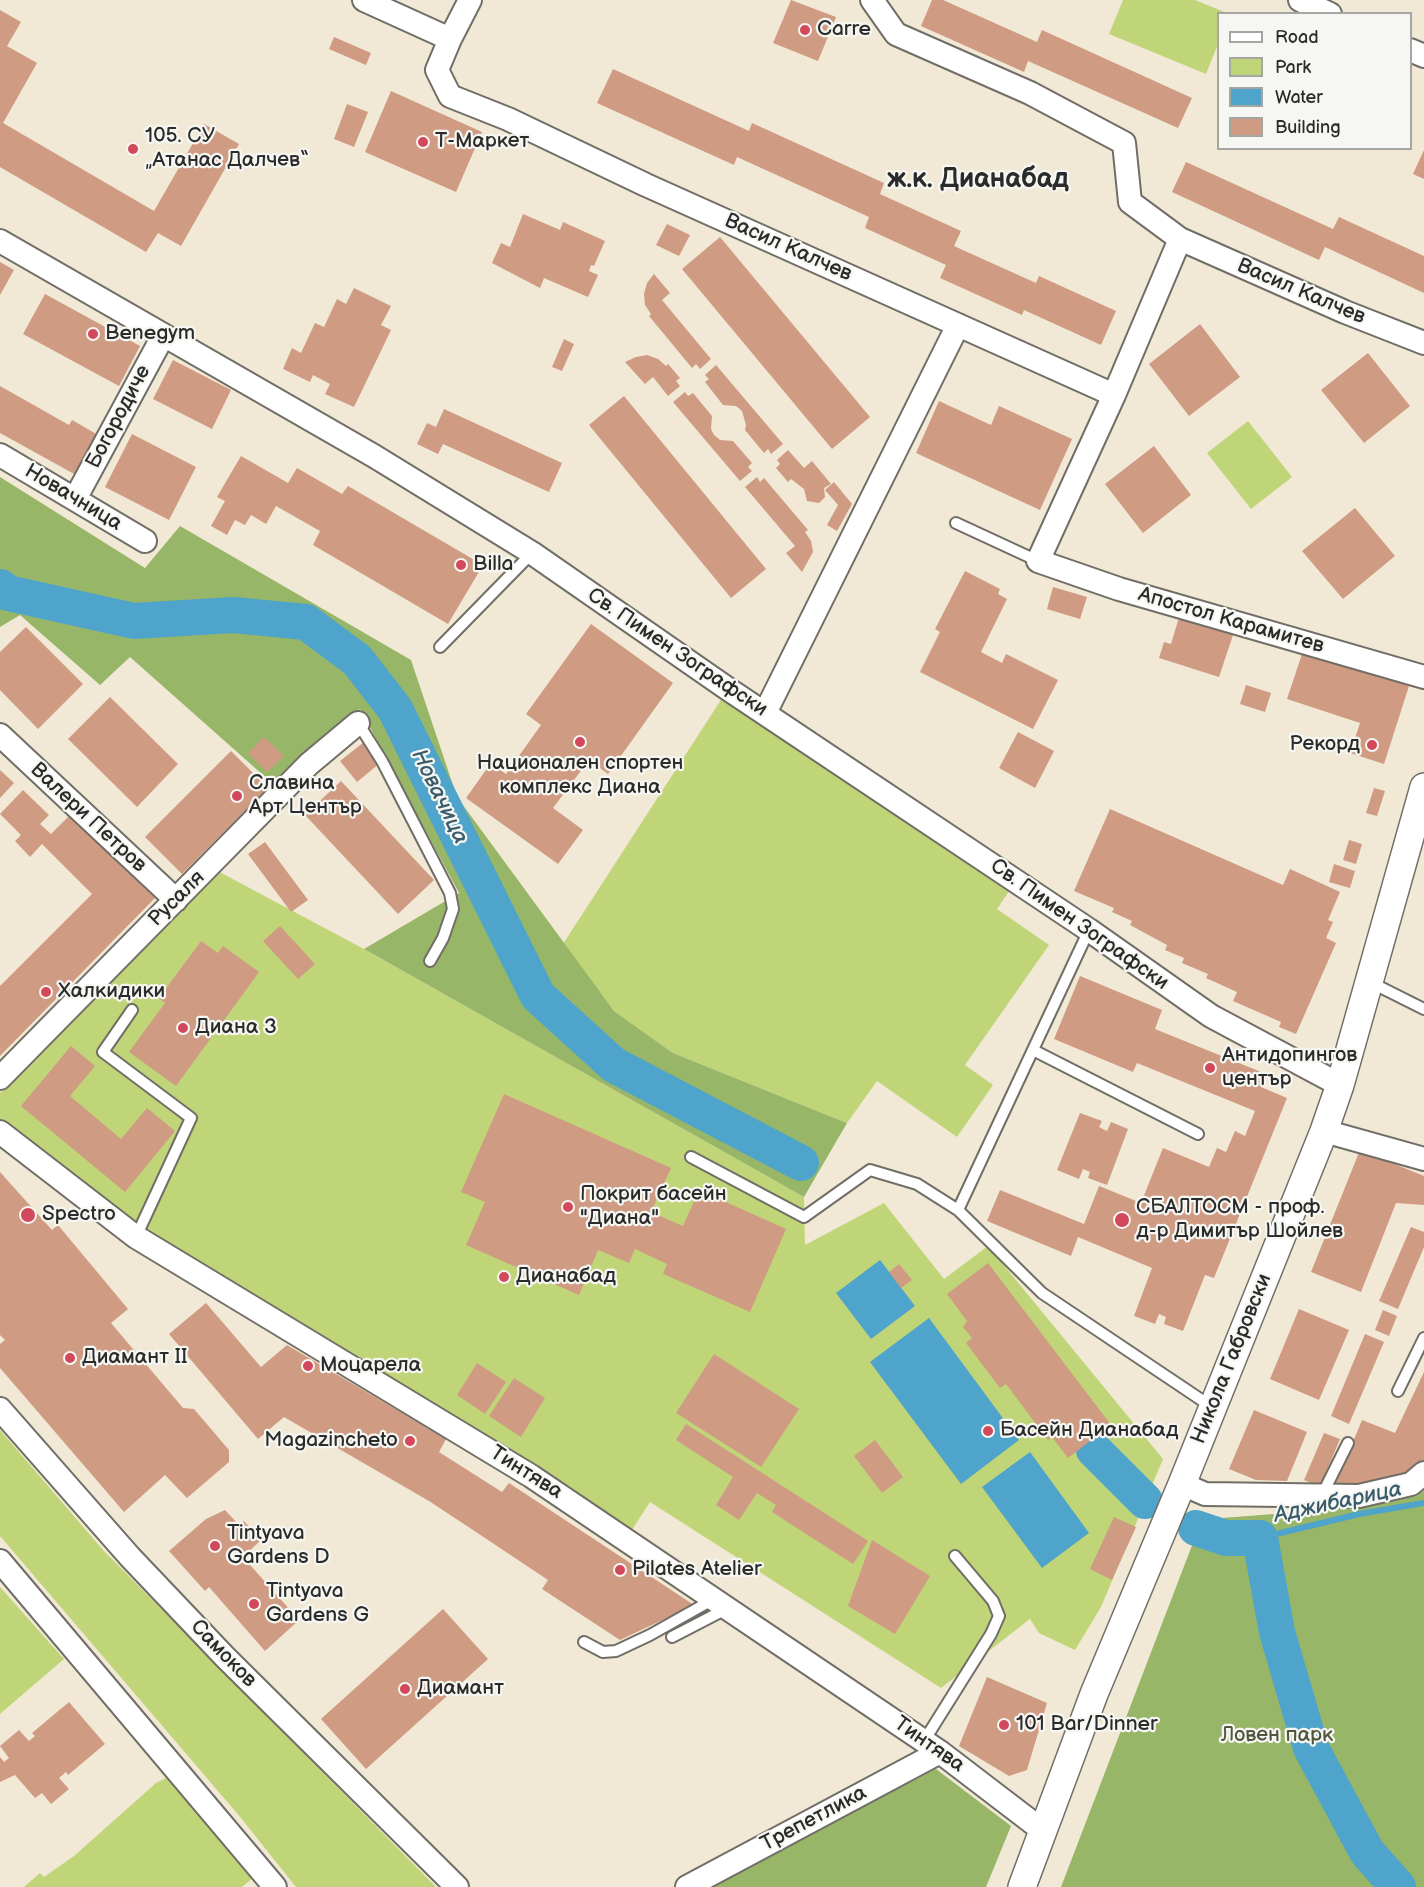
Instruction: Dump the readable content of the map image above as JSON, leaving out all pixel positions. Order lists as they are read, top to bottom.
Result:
{
  "streets": {
    "street": [
      "Васил Калчев",
      "Богородиче",
      "Новачница",
      "Апостол Карамитев",
      "Св. Пимен Зографски",
      "Валери Петров",
      "Русаля",
      "Никола Габровски",
      "Тинтява",
      "Самоков",
      "Трепетлика"
    ]
  },
  "crossings": [
    ["Богородиче", "Новачница"],
    ["Богородиче", "Св. Пимен Зографски"],
    ["Св. Пимен Зографски", "Никола Габровски"],
    ["Валери Петров", "Русаля"],
    ["Никола Габровски", "Тинтява"],
    ["Тинтява", "Трепетлика"]
  ],
  "districts": ["ж.к. Дианабад"],
  "water": ["Новачица", "Аджибарица"],
  "parks": ["Ловен парк"],
  "places": [
    "Carre",
    "Т-Маркет",
    "105. СУ „Атанас Далчев“",
    "Benegym",
    "Billa",
    "Национален спортен комплекс Диана",
    "Рекорд",
    "Славина Арт Център",
    "Халкидики",
    "Диана 3",
    "Антидопингов център",
    "Покрит басейн \"Диана\"",
    "Spectro",
    "СБАЛТОСМ - проф. д-р Димитър Шойлев",
    "Дианабад",
    "Диамант II",
    "Моцарела",
    "Басейн Дианабад",
    "Magazincheto",
    "Tintyava Gardens D",
    "Pilates Atelier",
    "Tintyava Gardens G",
    "Диамант",
    "101 Bar/Dinner"
  ],
  "legend": [
    "Road",
    "Park",
    "Water",
    "Building"
  ]
}
